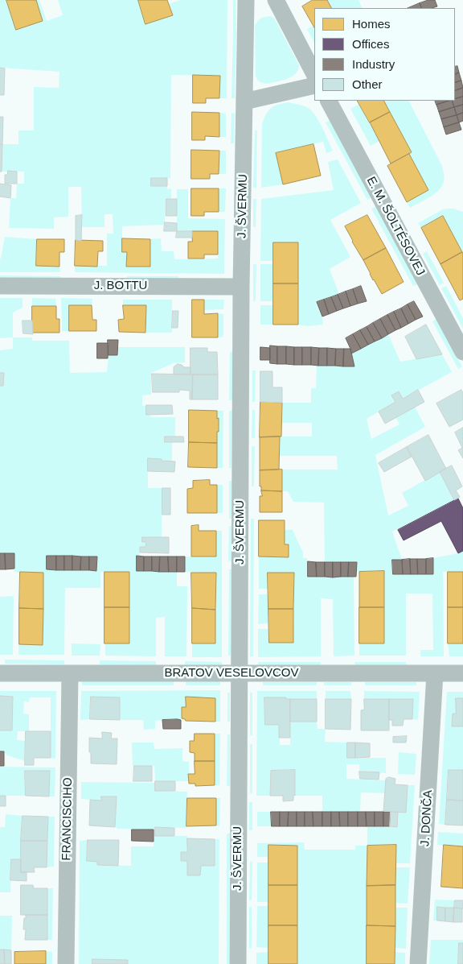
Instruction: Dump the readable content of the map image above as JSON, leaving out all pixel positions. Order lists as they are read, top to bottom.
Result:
{
  "streets": {
    "street": [
      "J. ŠVERMU",
      "E. M. ŠOLTÉSOVEJ",
      "J. BOTTU",
      "BRATOV VESELOVCOV",
      "J. DONČA",
      "FRANCISCIHO"
    ]
  },
  "crossings": [
    ["J. ŠVERMU", "J. BOTTU"],
    ["J. ŠVERMU", "BRATOV VESELOVCOV"],
    ["BRATOV VESELOVCOV", "J. DONČA"],
    ["BRATOV VESELOVCOV", "FRANCISCIHO"]
  ],
  "legend": [
    "Homes",
    "Offices",
    "Industry",
    "Other"
  ]
}
